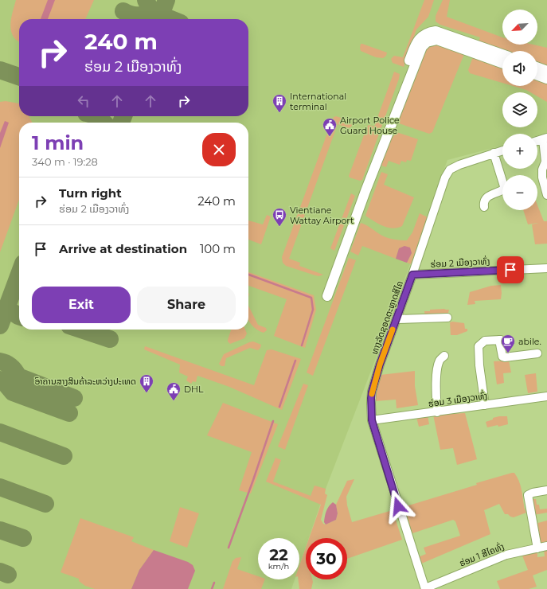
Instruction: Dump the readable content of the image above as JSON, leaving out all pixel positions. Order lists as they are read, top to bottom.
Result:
{
  "streets": {
    "street": [
      "ຮ່ອມ 2 ເມືອງວາທົ່ງ",
      "ທາງລັດຊອດຕະຫຼາດສີໄຄ",
      "ຮ່ອມ 3 ເມືອງວາທົ່ງ",
      "ຮ່ອມ 1 ສີໄຄທົ່ງ"
    ]
  },
  "crossings": [
    ["ຮ່ອມ 2 ເມືອງວາທົ່ງ", "ທາງລັດຊອດຕະຫຼາດສີໄຄ"],
    ["ທາງລັດຊອດຕະຫຼາດສີໄຄ", "ຮ່ອມ 3 ເມືອງວາທົ່ງ"],
    ["ທາງລັດຊອດຕະຫຼາດສີໄຄ", "ຮ່ອມ 1 ສີໄຄທົ່ງ"]
  ],
  "places": {
    "building": ["International terminal", "ົອາຄານສາງສິນຄ້າລະຫວ່າງປະເທດ"],
    "public building": ["Airport Police Guard House", "DHL"],
    "bus stop": ["Vientiane Wattay Airport"],
    "cafe": ["abile."]
  },
  "north": "bottom left",
  "page": {
    "map_buttons": ["+", "−"],
    "turn": ["240 m", "ຮ່ອມ 2 ເມືອງວາທົ່ງ"],
    "heading": ["1 min", "340 m · 19:28"],
    "list": [
      {
        "name": "Turn right",
        "note": "ຮ່ອມ 2 ເມືອງວາທົ່ງ",
        "value": "240 m"
      },
      {
        "name": "Arrive at destination",
        "value": "100 m"
      }
    ],
    "buttons": ["Exit", "Share"],
    "speed": "22 km/h",
    "limit": "30"
  }
}
